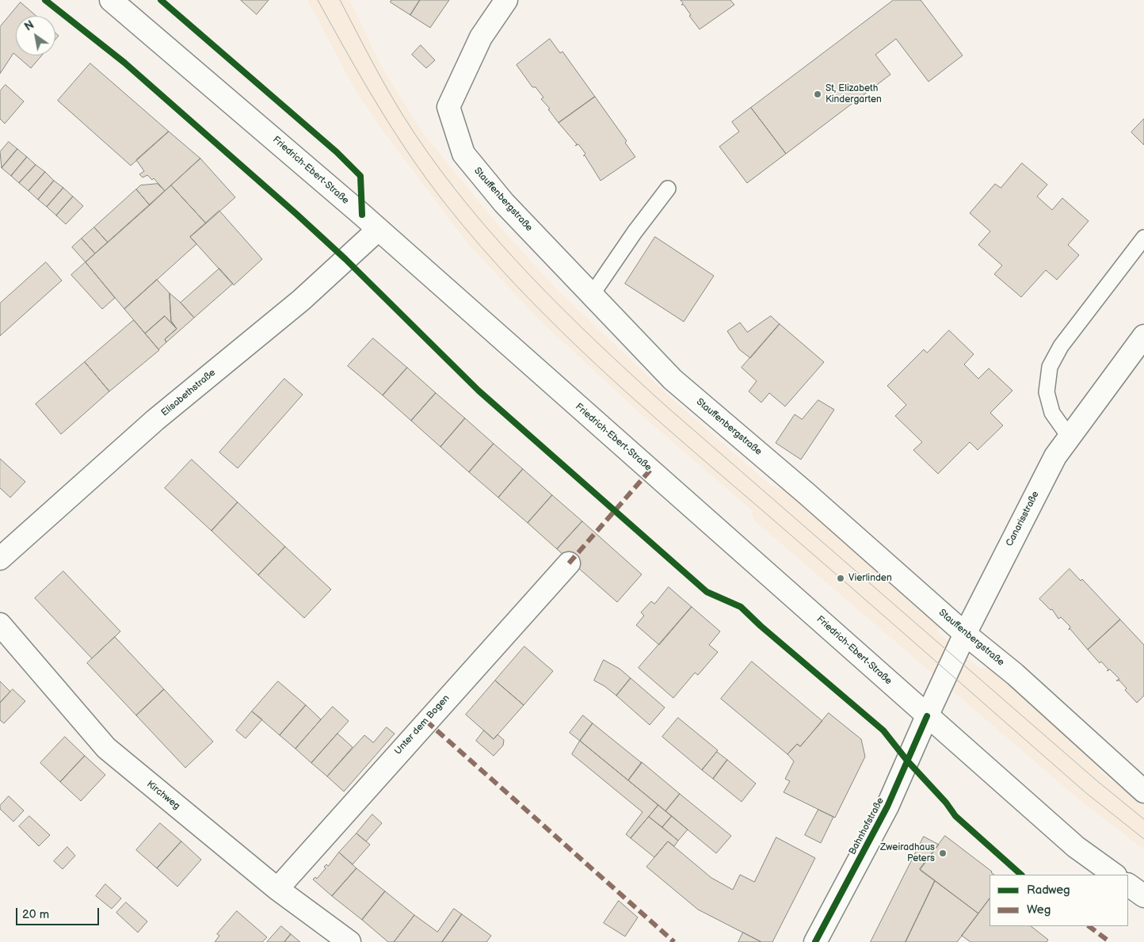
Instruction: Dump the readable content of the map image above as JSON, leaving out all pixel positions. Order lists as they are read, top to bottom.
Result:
{
  "streets": {
    "street": [
      "Friedrich-Ebert-Straße",
      "Stauffenbergstraße",
      "Elisabethstraße",
      "Canarisstraße",
      "Unter dem Bogen",
      "Kirchweg",
      "Bahnhofstraße"
    ]
  },
  "crossings": [
    ["Friedrich-Ebert-Straße", "Elisabethstraße"],
    ["Friedrich-Ebert-Straße", "Canarisstraße"],
    ["Friedrich-Ebert-Straße", "Bahnhofstraße"],
    ["Stauffenbergstraße", "Canarisstraße"],
    ["Canarisstraße", "Bahnhofstraße"],
    ["Unter dem Bogen", "Kirchweg"]
  ],
  "places": ["St, Elizabeth Kindergarten", "Vierlinden", "Zweiradhaus Peters"],
  "legend": ["Radweg", "Weg"],
  "scale_bar": "20 m",
  "north": "top left"
}
